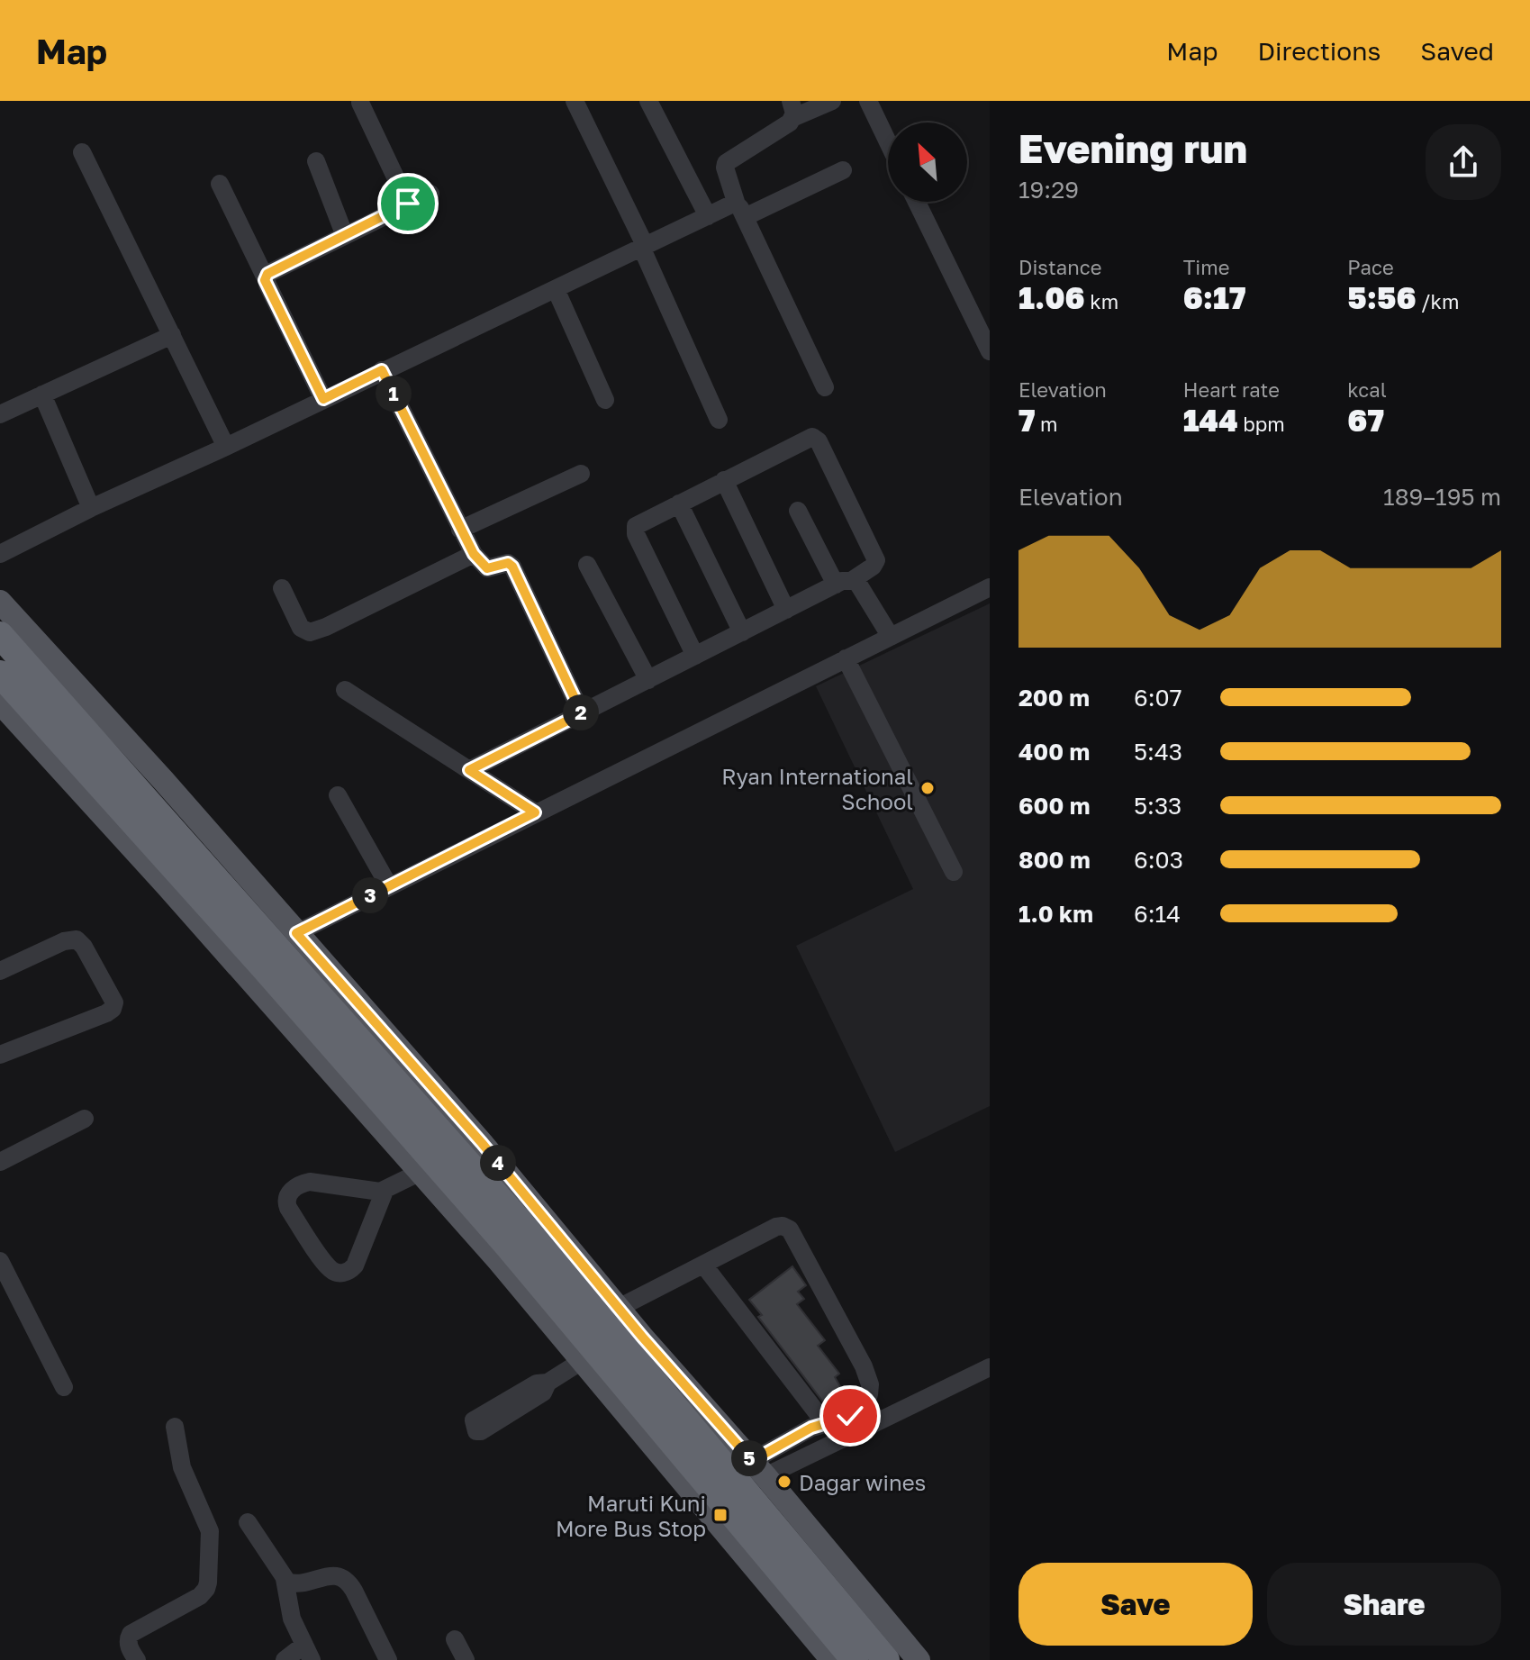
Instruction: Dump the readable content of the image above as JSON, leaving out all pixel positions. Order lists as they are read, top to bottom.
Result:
{
  "places": {
    "other": ["Ryan International School", "Dagar wines"],
    "transit": ["Maruti Kunj More Bus Stop"]
  },
  "north": "top left",
  "page": {
    "header": "Map",
    "nav": ["Map", "Directions", "Saved"],
    "heading": ["Evening run", "19:29"],
    "stats": [
      ["Distance", "1.06 km"],
      ["Time", "6:17"],
      ["Pace", "5:56 /km"],
      ["Elevation", "7 m"],
      ["Heart rate", "144 bpm"],
      ["kcal", "67"]
    ],
    "pins": [
      "1",
      "2",
      "3",
      "4",
      "5"
    ],
    "chart": ["Elevation", "189–195 m"],
    "list": [
      {
        "name": "200 m",
        "note": "6:07"
      },
      {
        "name": "400 m",
        "note": "5:43"
      },
      {
        "name": "600 m",
        "note": "5:33"
      },
      {
        "name": "800 m",
        "note": "6:03"
      },
      {
        "name": "1.0 km",
        "note": "6:14"
      }
    ],
    "buttons": ["Save", "Share"]
  }
}
